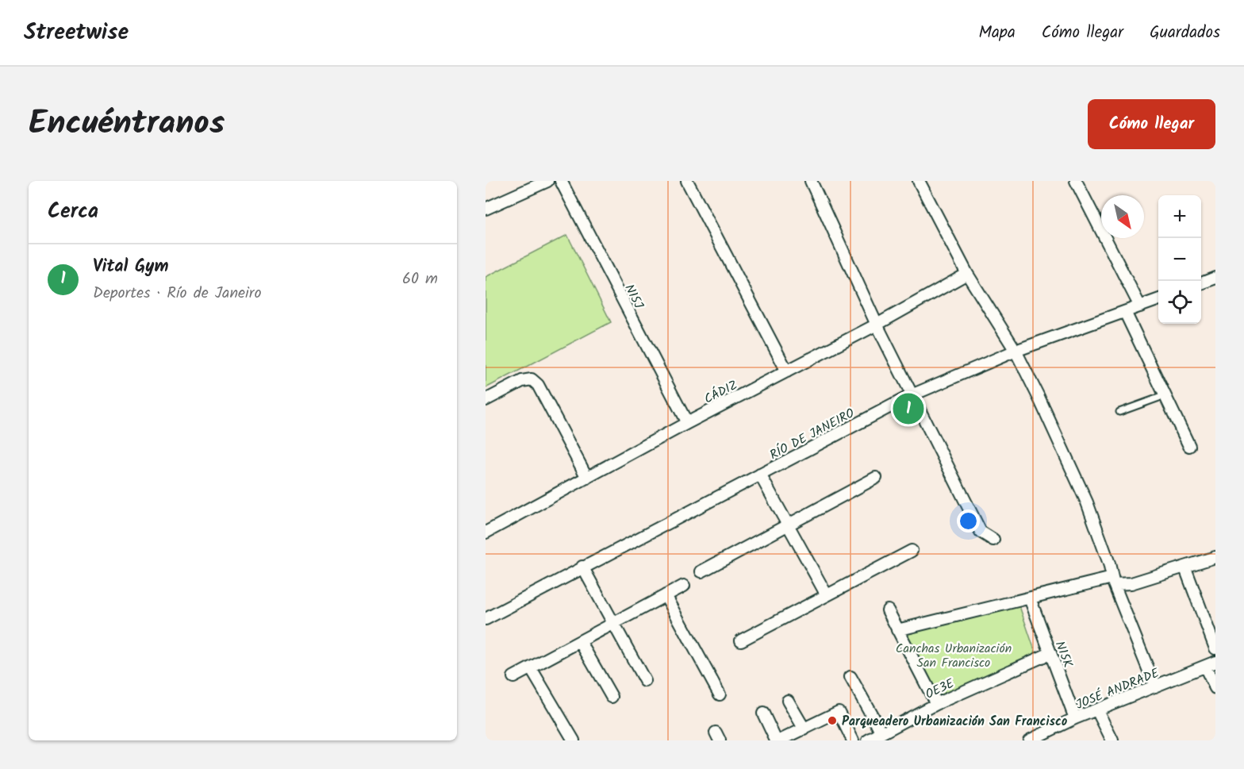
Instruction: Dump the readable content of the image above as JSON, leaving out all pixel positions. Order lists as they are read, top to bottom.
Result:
{
  "streets": {
    "street": [
      "N15J",
      "CÁDIZ",
      "RÍO DE JANEIRO",
      "N15K",
      "OE3E",
      "JOSÉ ANDRADE"
    ]
  },
  "crossings": [
    ["N15J", "CÁDIZ"],
    ["N15K", "OE3E"],
    ["N15K", "JOSÉ ANDRADE"]
  ],
  "parks": ["Canchas Urbanización San Francisco"],
  "places": ["Parqueadero Urbanización San Francisco"],
  "north": "bottom right",
  "page": {
    "header": "Streetwise",
    "nav": ["Mapa", "Cómo llegar", "Guardados"],
    "title": "Encuéntranos",
    "buttons": "Cómo llegar",
    "heading": "Cerca",
    "map_buttons": ["+", "−"],
    "list": [
      {
        "mark": "1",
        "name": "Vital Gym",
        "note": "Deportes · Río de Janeiro",
        "value": "60 m"
      }
    ],
    "pins": "1"
  }
}
